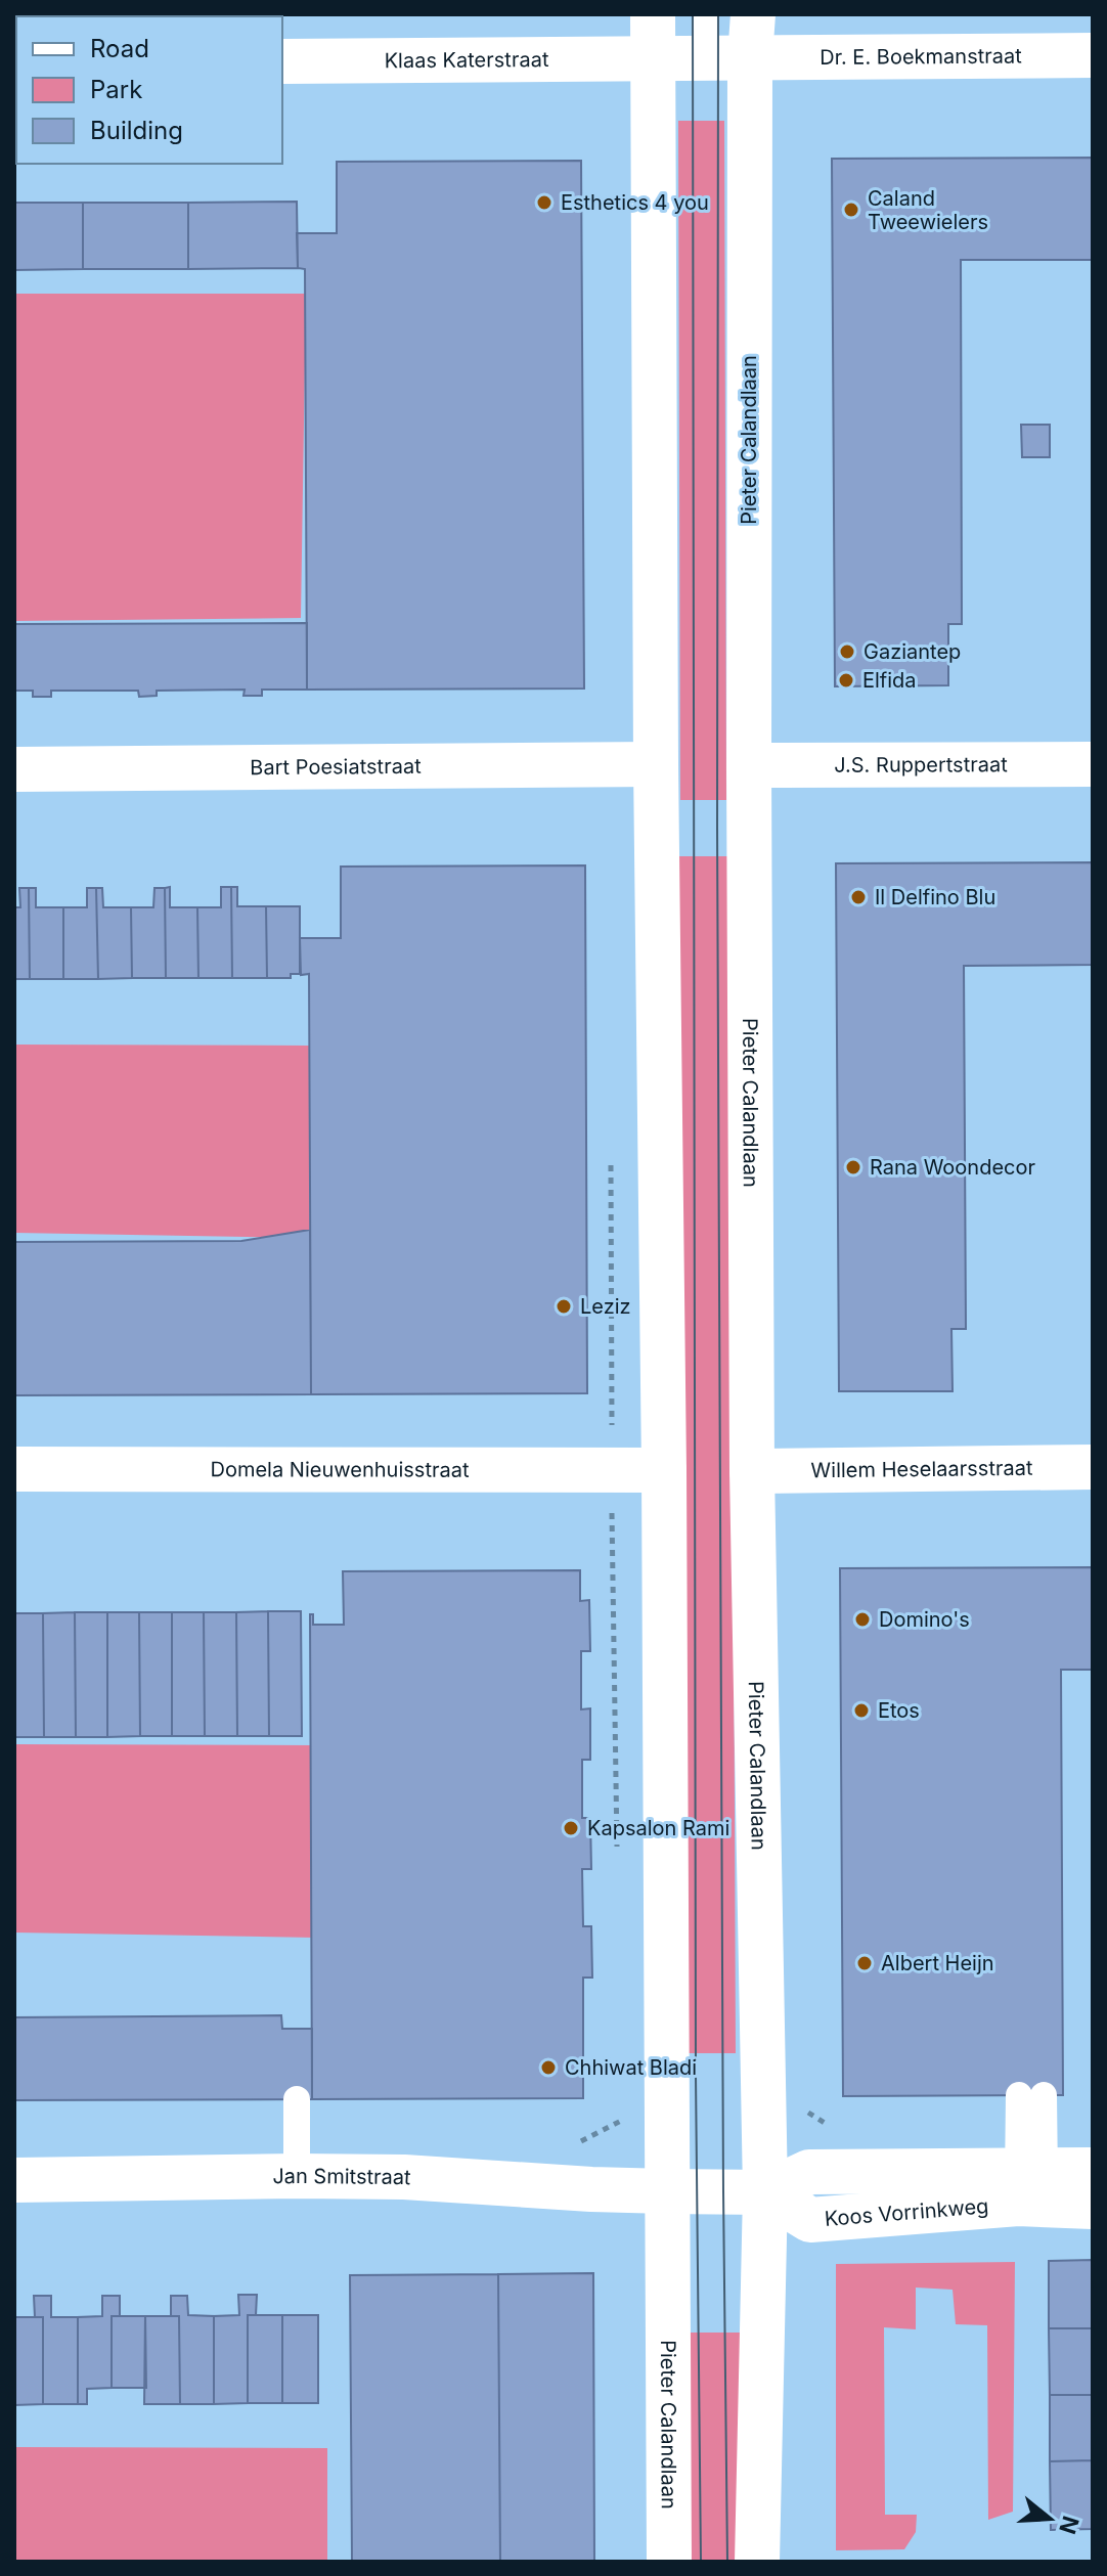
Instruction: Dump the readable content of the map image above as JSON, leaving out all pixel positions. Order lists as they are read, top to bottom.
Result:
{
  "streets": {
    "street": [
      "Dr. E. Boekmanstraat",
      "Klaas Katerstraat",
      "Pieter Calandlaan",
      "J.S. Ruppertstraat",
      "Bart Poesiatstraat",
      "Willem Heselaarsstraat",
      "Domela Nieuwenhuisstraat",
      "Jan Smitstraat",
      "Koos Vorrinkweg"
    ]
  },
  "crossings": [
    ["Dr. E. Boekmanstraat", "Klaas Katerstraat"],
    ["Dr. E. Boekmanstraat", "Pieter Calandlaan"],
    ["Klaas Katerstraat", "Pieter Calandlaan"],
    ["Pieter Calandlaan", "J.S. Ruppertstraat"],
    ["Pieter Calandlaan", "Bart Poesiatstraat"],
    ["Pieter Calandlaan", "Willem Heselaarsstraat"],
    ["Pieter Calandlaan", "Domela Nieuwenhuisstraat"],
    ["Pieter Calandlaan", "Jan Smitstraat"],
    ["Pieter Calandlaan", "Koos Vorrinkweg"]
  ],
  "places": [
    "Esthetics 4 you",
    "Caland Tweewielers",
    "Gaziantep",
    "Elfida",
    "Il Delfino Blu",
    "Rana Woondecor",
    "Leziz",
    "Domino's",
    "Etos",
    "Kapsalon Rami",
    "Albert Heijn",
    "Chhiwat Bladi"
  ],
  "legend": ["Road", "Park", "Building"],
  "north": "right"
}
